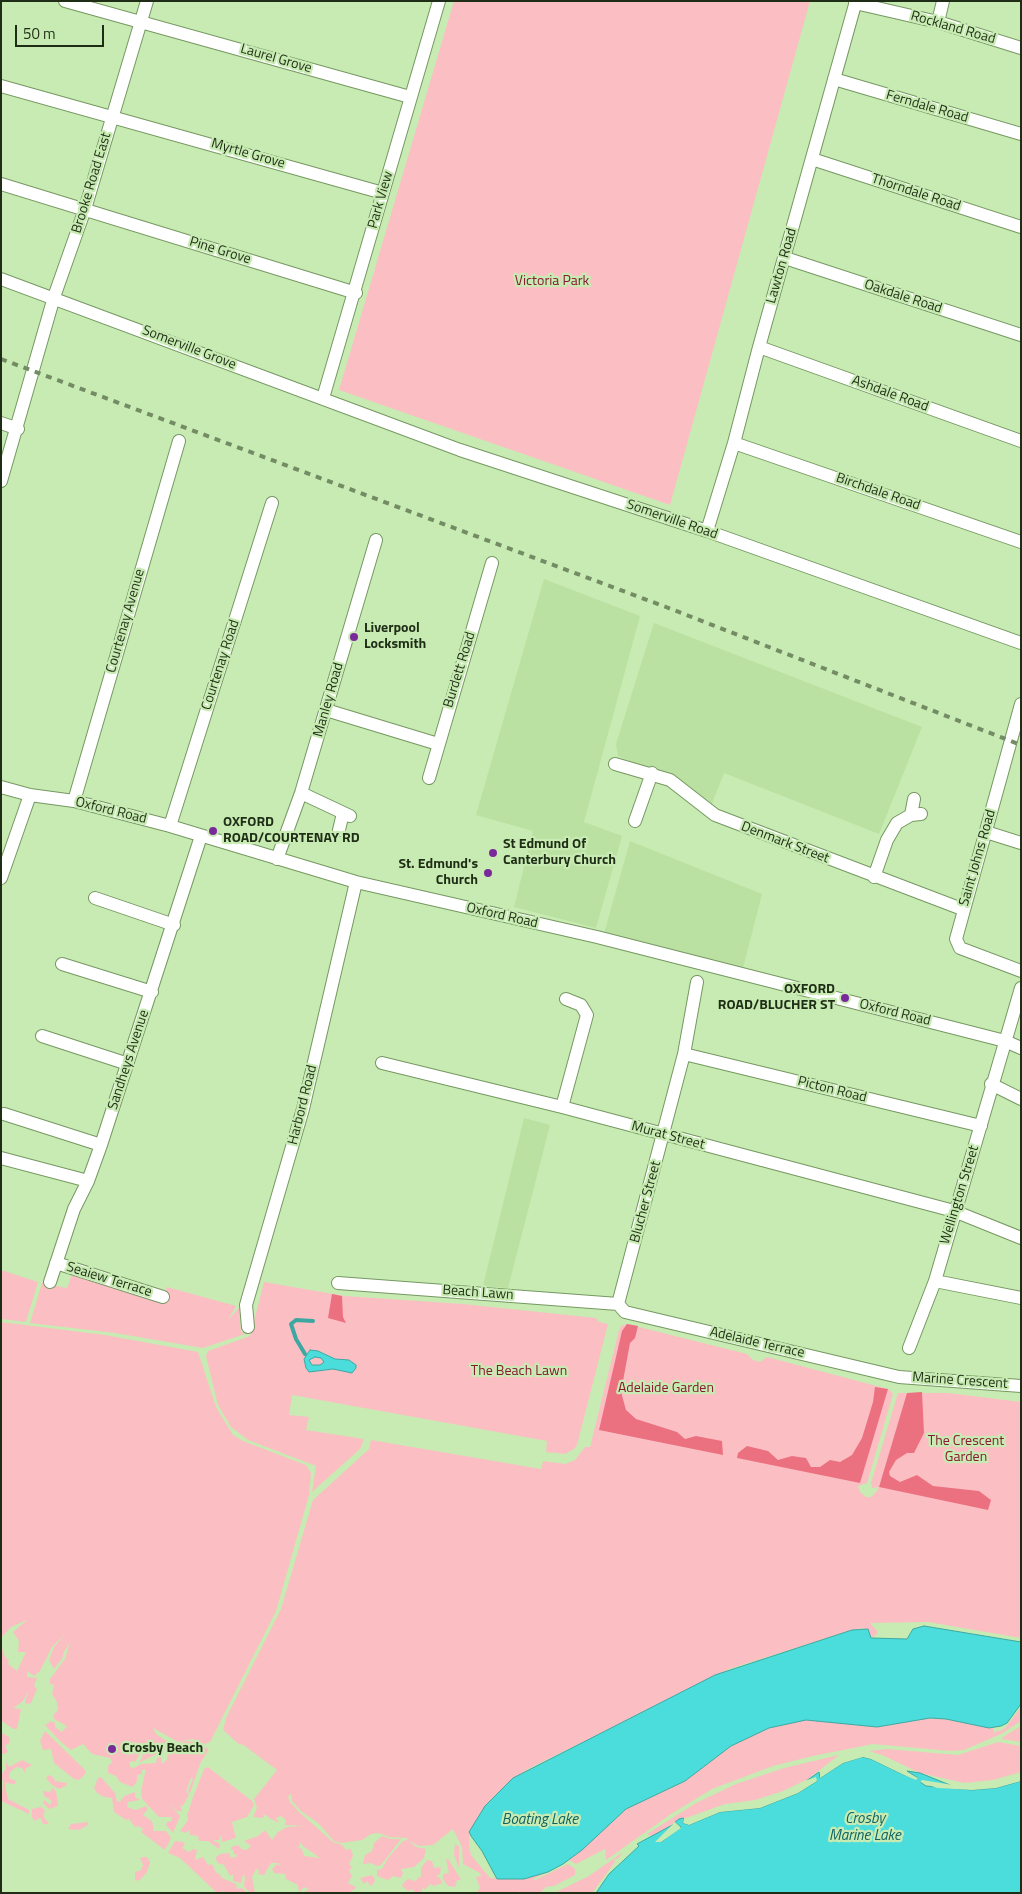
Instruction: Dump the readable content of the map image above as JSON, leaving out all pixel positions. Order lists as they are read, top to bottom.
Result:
{
  "streets": {
    "street": [
      "Rockland Road",
      "Laurel Grove",
      "Ferndale Road",
      "Myrtle Grove",
      "Brooke Road East",
      "Thorndale Road",
      "Park View",
      "Pine Grove",
      "Lawton Road",
      "Oakdale Road",
      "Somerville Grove",
      "Ashdale Road",
      "Birchdale Road",
      "Somerville Road",
      "Courtenay Avenue",
      "Courtenay Road",
      "Burdett Road",
      "Manley Road",
      "Oxford Road",
      "Denmark Street",
      "Saint Johns Road",
      "Sandheys Avenue",
      "Picton Road",
      "Harbord Road",
      "Murat Street",
      "Wellington Street",
      "Blucher Street",
      "Seaiew Terrace",
      "Beach Lawn",
      "Adelaide Terrace",
      "Marine Crescent"
    ]
  },
  "crossings": [
    ["Rockland Road", "Lawton Road"],
    ["Laurel Grove", "Brooke Road East"],
    ["Laurel Grove", "Park View"],
    ["Ferndale Road", "Lawton Road"],
    ["Myrtle Grove", "Brooke Road East"],
    ["Myrtle Grove", "Park View"],
    ["Brooke Road East", "Pine Grove"],
    ["Brooke Road East", "Somerville Grove"],
    ["Thorndale Road", "Lawton Road"],
    ["Park View", "Pine Grove"],
    ["Park View", "Somerville Grove"],
    ["Park View", "Somerville Road"],
    ["Lawton Road", "Oakdale Road"],
    ["Lawton Road", "Ashdale Road"],
    ["Lawton Road", "Birchdale Road"],
    ["Lawton Road", "Somerville Road"],
    ["Somerville Grove", "Somerville Road"],
    ["Courtenay Avenue", "Oxford Road"],
    ["Courtenay Road", "Oxford Road"],
    ["Manley Road", "Oxford Road"],
    ["Oxford Road", "Sandheys Avenue"],
    ["Oxford Road", "Harbord Road"],
    ["Oxford Road", "Wellington Street"],
    ["Denmark Street", "Saint Johns Road"],
    ["Sandheys Avenue", "Seaiew Terrace"],
    ["Picton Road", "Wellington Street"],
    ["Picton Road", "Blucher Street"],
    ["Murat Street", "Wellington Street"],
    ["Murat Street", "Blucher Street"],
    ["Blucher Street", "Beach Lawn"],
    ["Blucher Street", "Adelaide Terrace"],
    ["Beach Lawn", "Adelaide Terrace"],
    ["Adelaide Terrace", "Marine Crescent"]
  ],
  "water": ["Crosby Marine Lake", "Boating Lake"],
  "parks": [
    "Victoria Park",
    "The Beach Lawn",
    "Adelaide Garden",
    "The Crescent Garden"
  ],
  "places": [
    "Liverpool Locksmith",
    "OXFORD ROAD/COURTENAY RD",
    "St Edmund Of Canterbury Church",
    "St. Edmund's Church",
    "OXFORD ROAD/BLUCHER ST",
    "Crosby Beach"
  ],
  "scale_bar": "50 m"
}
